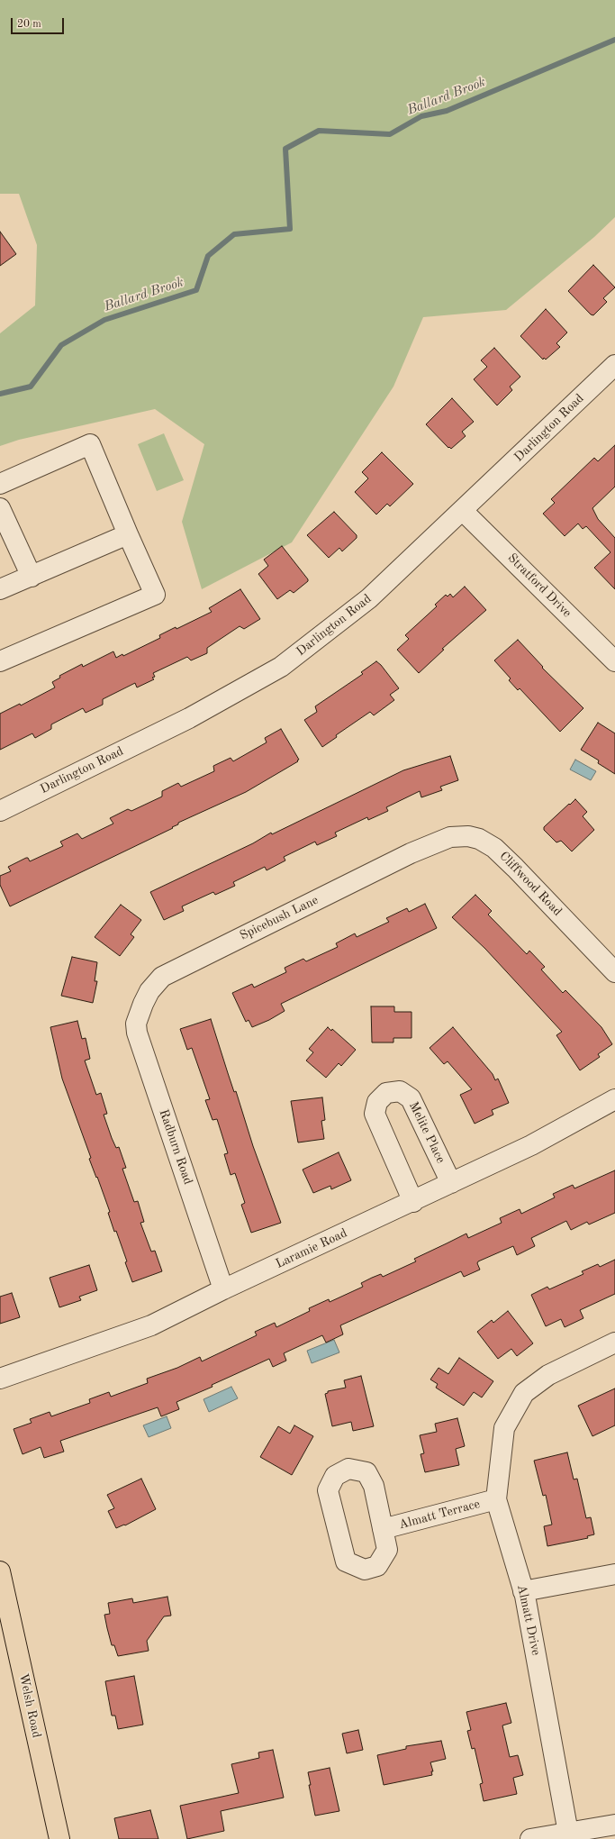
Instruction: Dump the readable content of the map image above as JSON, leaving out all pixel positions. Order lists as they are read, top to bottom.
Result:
{
  "streets": {
    "main road": ["Welsh Road"],
    "street": [
      "Darlington Road",
      "Stratford Drive",
      "Cliffwood Road",
      "Spicebush Lane",
      "Melite Place",
      "Radburn Road",
      "Laramie Road",
      "Almatt Terrace",
      "Almatt Drive"
    ]
  },
  "crossings": [
    ["Darlington Road", "Stratford Drive"],
    ["Cliffwood Road", "Spicebush Lane"],
    ["Spicebush Lane", "Radburn Road"],
    ["Melite Place", "Laramie Road"],
    ["Radburn Road", "Laramie Road"],
    ["Almatt Terrace", "Almatt Drive"]
  ],
  "water": ["Ballard Brook"],
  "scale_bar": "20 m"
}
